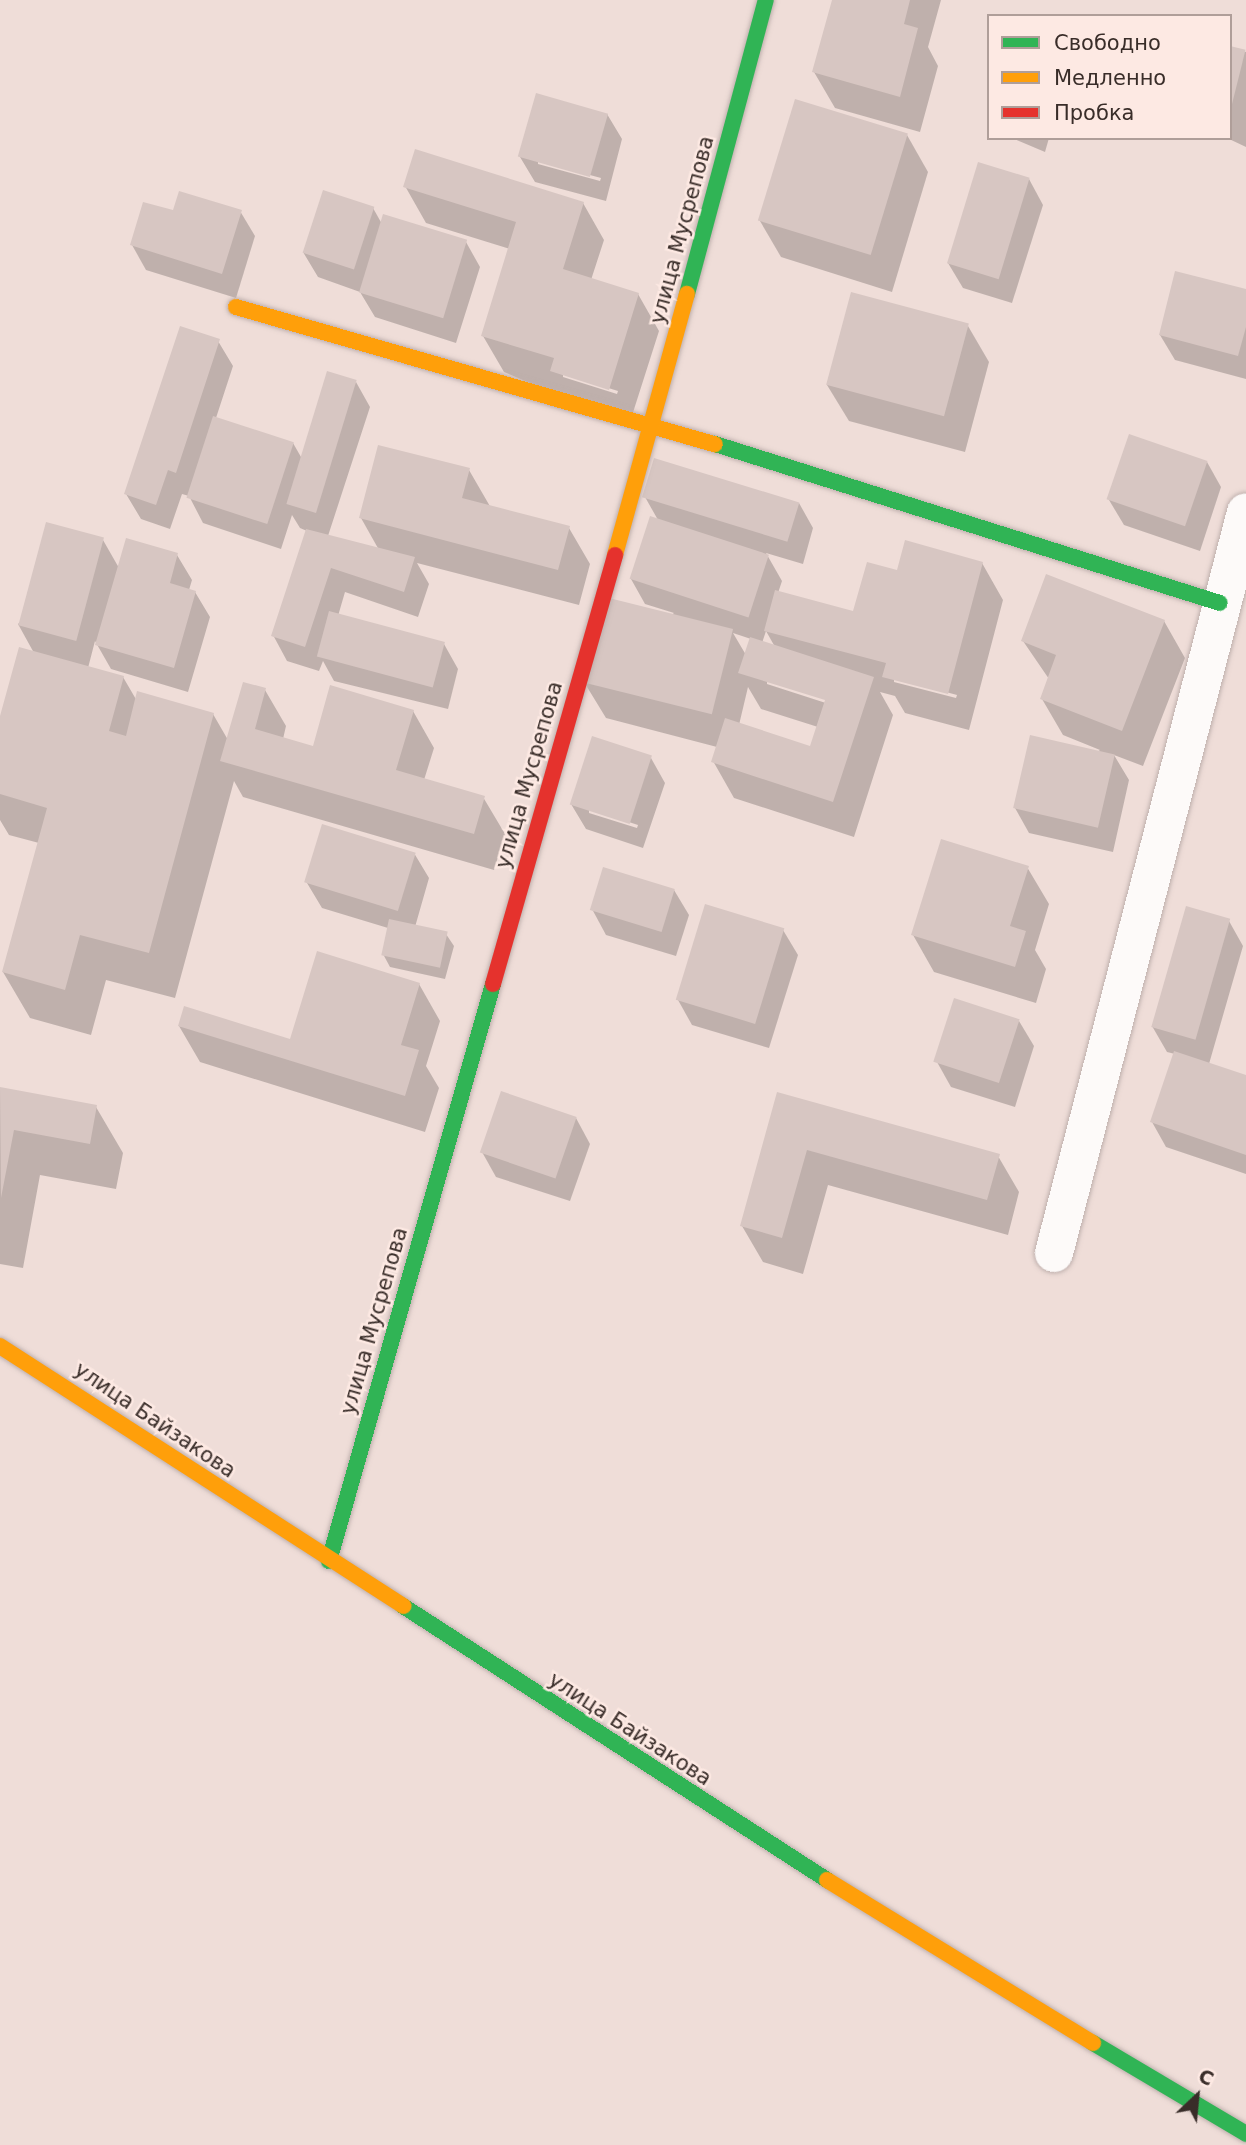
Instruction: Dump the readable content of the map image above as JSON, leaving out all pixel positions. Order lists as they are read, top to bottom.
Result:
{
  "streets": {
    "street": ["улица Мусрепова", "улица Байзакова"]
  },
  "crossings": [
    ["улица Мусрепова", "улица Байзакова"]
  ],
  "legend": ["Свободно", "Медленно", "Пробка"],
  "north": "top right"
}
